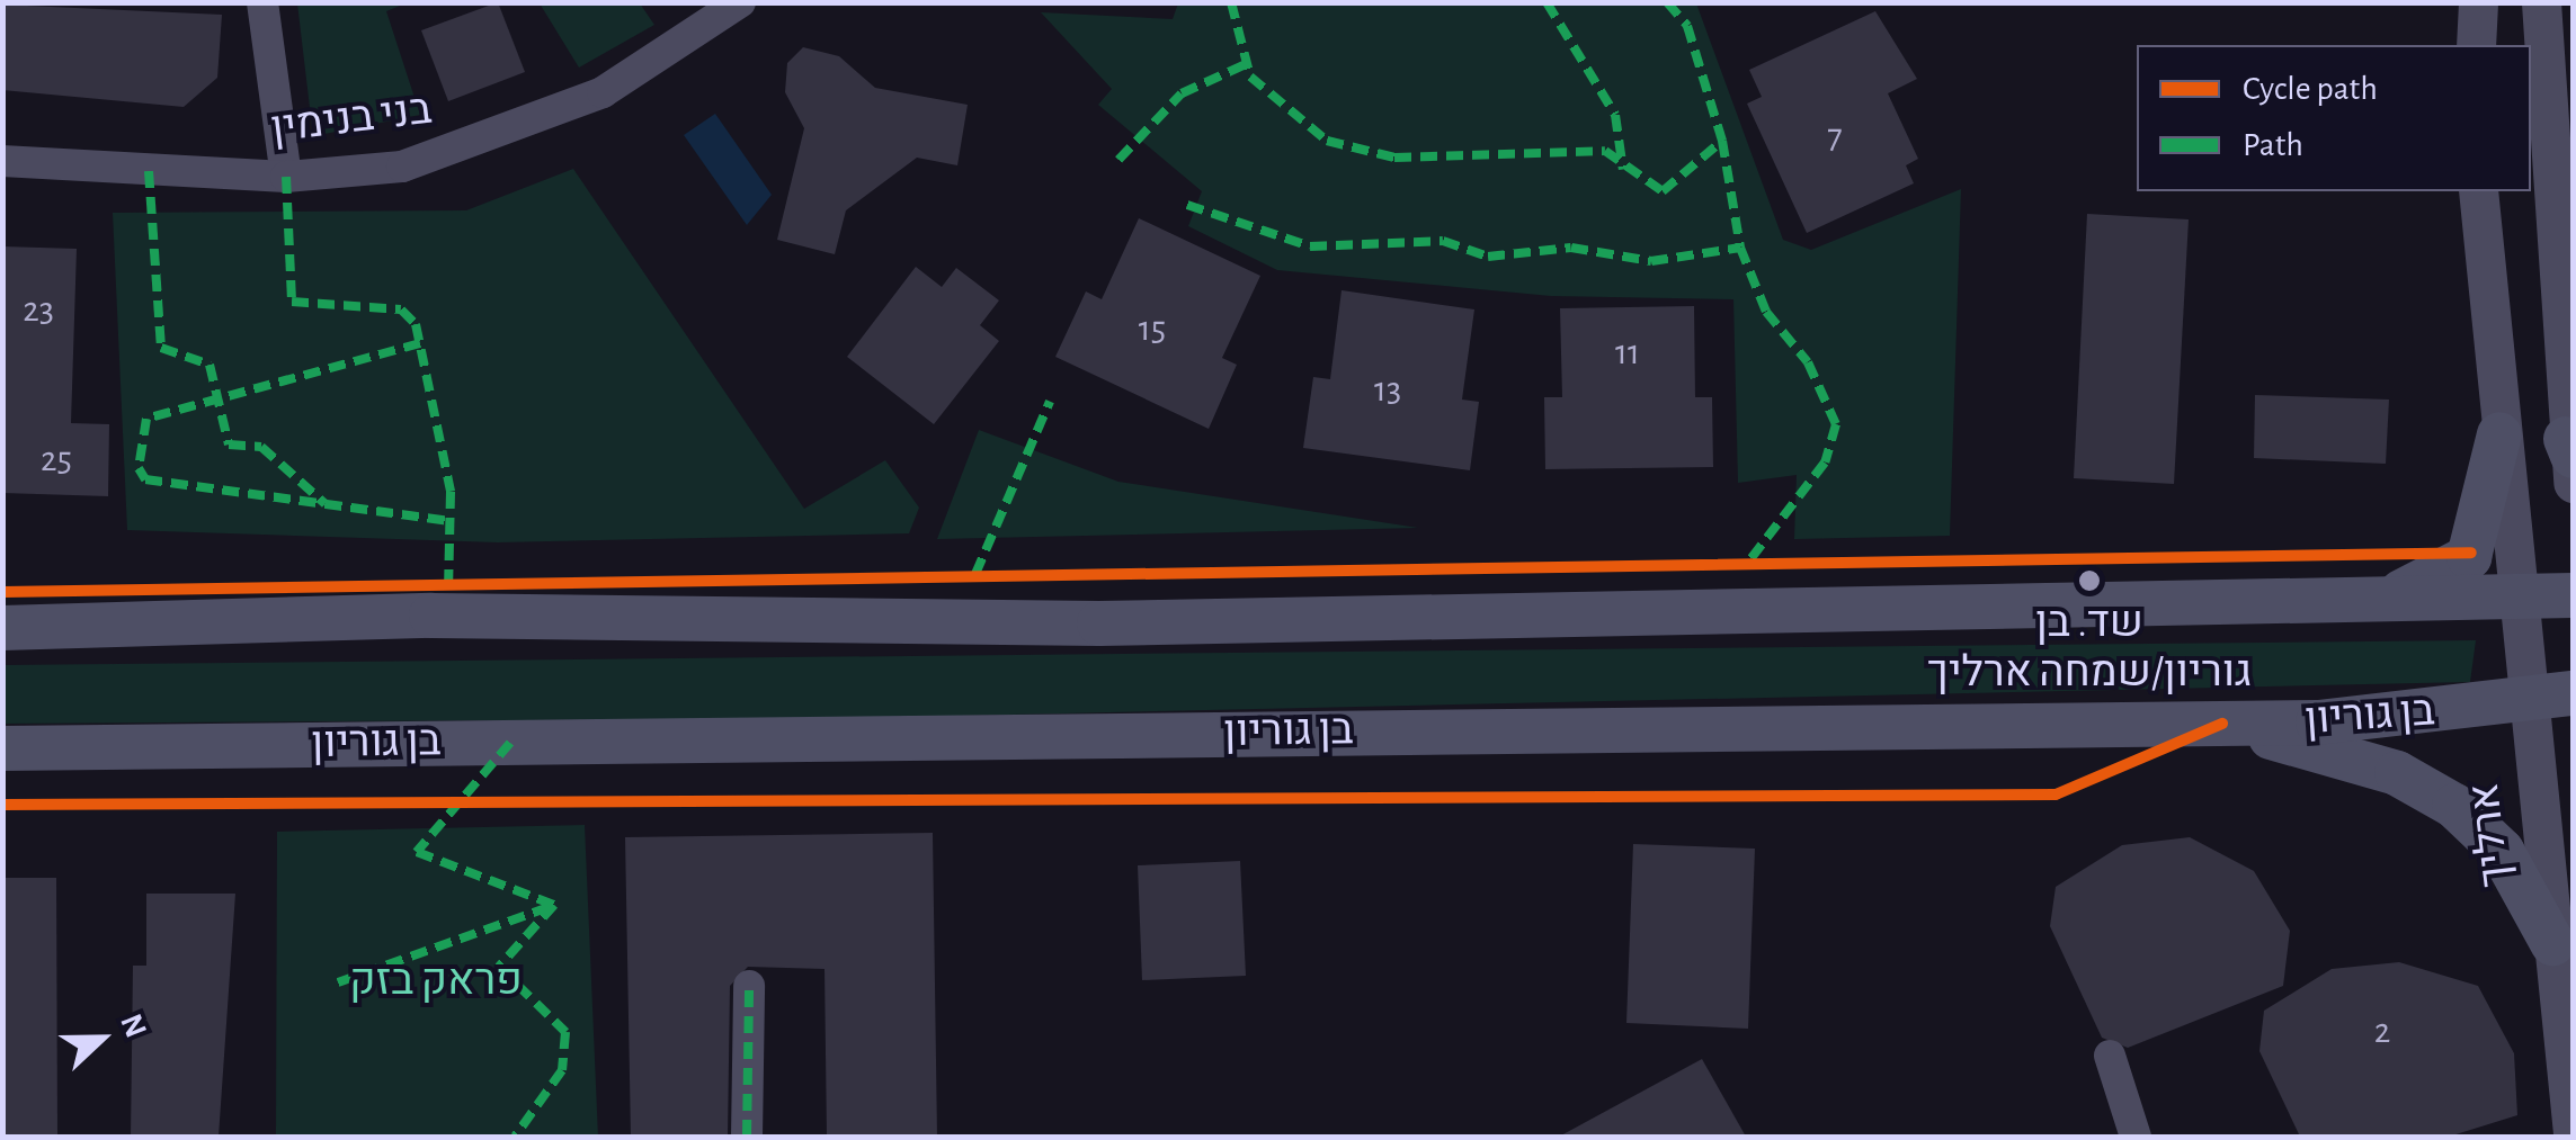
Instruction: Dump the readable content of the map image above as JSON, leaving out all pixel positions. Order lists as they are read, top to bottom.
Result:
{
  "streets": {
    "main road": ["בן גוריון"],
    "street": ["בני בנימין", "ארליך"]
  },
  "crossings": [
    ["בן גוריון", "ארליך"]
  ],
  "parks": ["פראק בזק"],
  "places": ["שד. בן גוריון/שמחה ארליך"],
  "house_numbers": [
    "7",
    "23",
    "15",
    "11",
    "13",
    "25",
    "2"
  ],
  "legend": ["Cycle path", "Path"],
  "north": "right"
}
